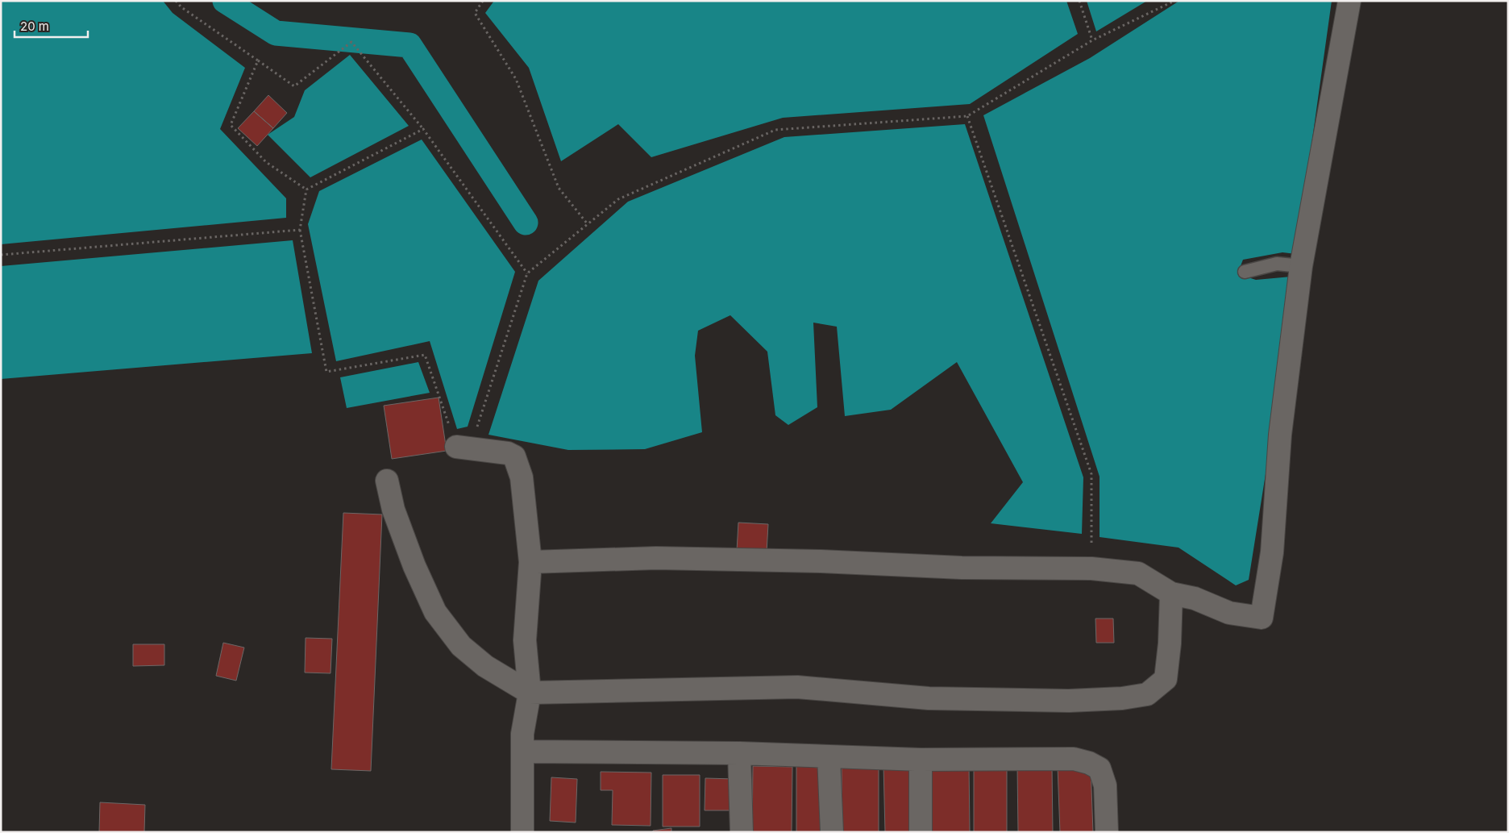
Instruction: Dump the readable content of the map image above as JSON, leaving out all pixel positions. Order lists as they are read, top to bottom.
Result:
{
  "scale_bar": "20 m"
}
